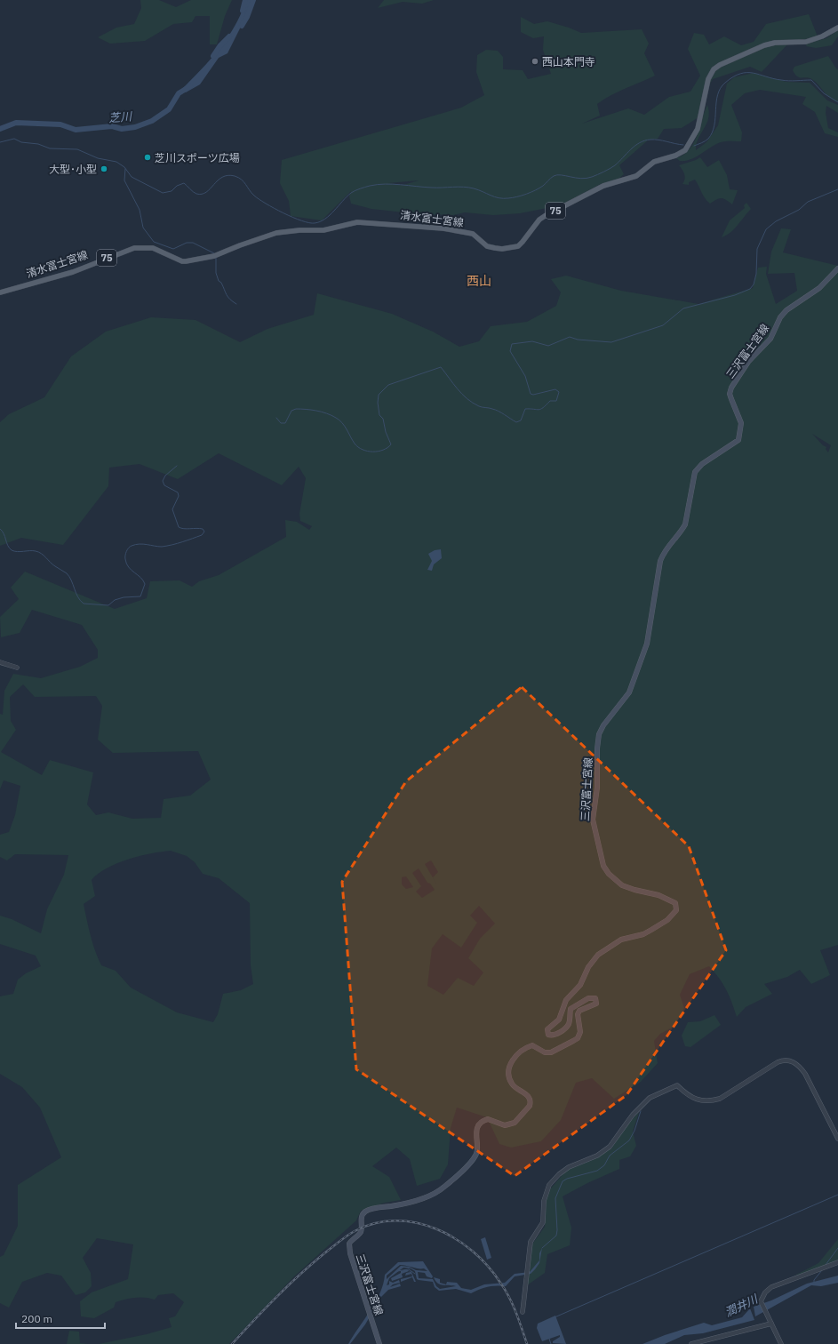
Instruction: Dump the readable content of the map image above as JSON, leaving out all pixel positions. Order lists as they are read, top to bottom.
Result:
{
  "streets": {
    "main road": ["75", "清水富士宮線", "三沢富士宮線"]
  },
  "districts": ["西山"],
  "water": ["芝川", "潤井川"],
  "places": ["西山本門寺", "芝川スポーツ広場", "大型･小型"],
  "scale_bar": "200 m"
}
